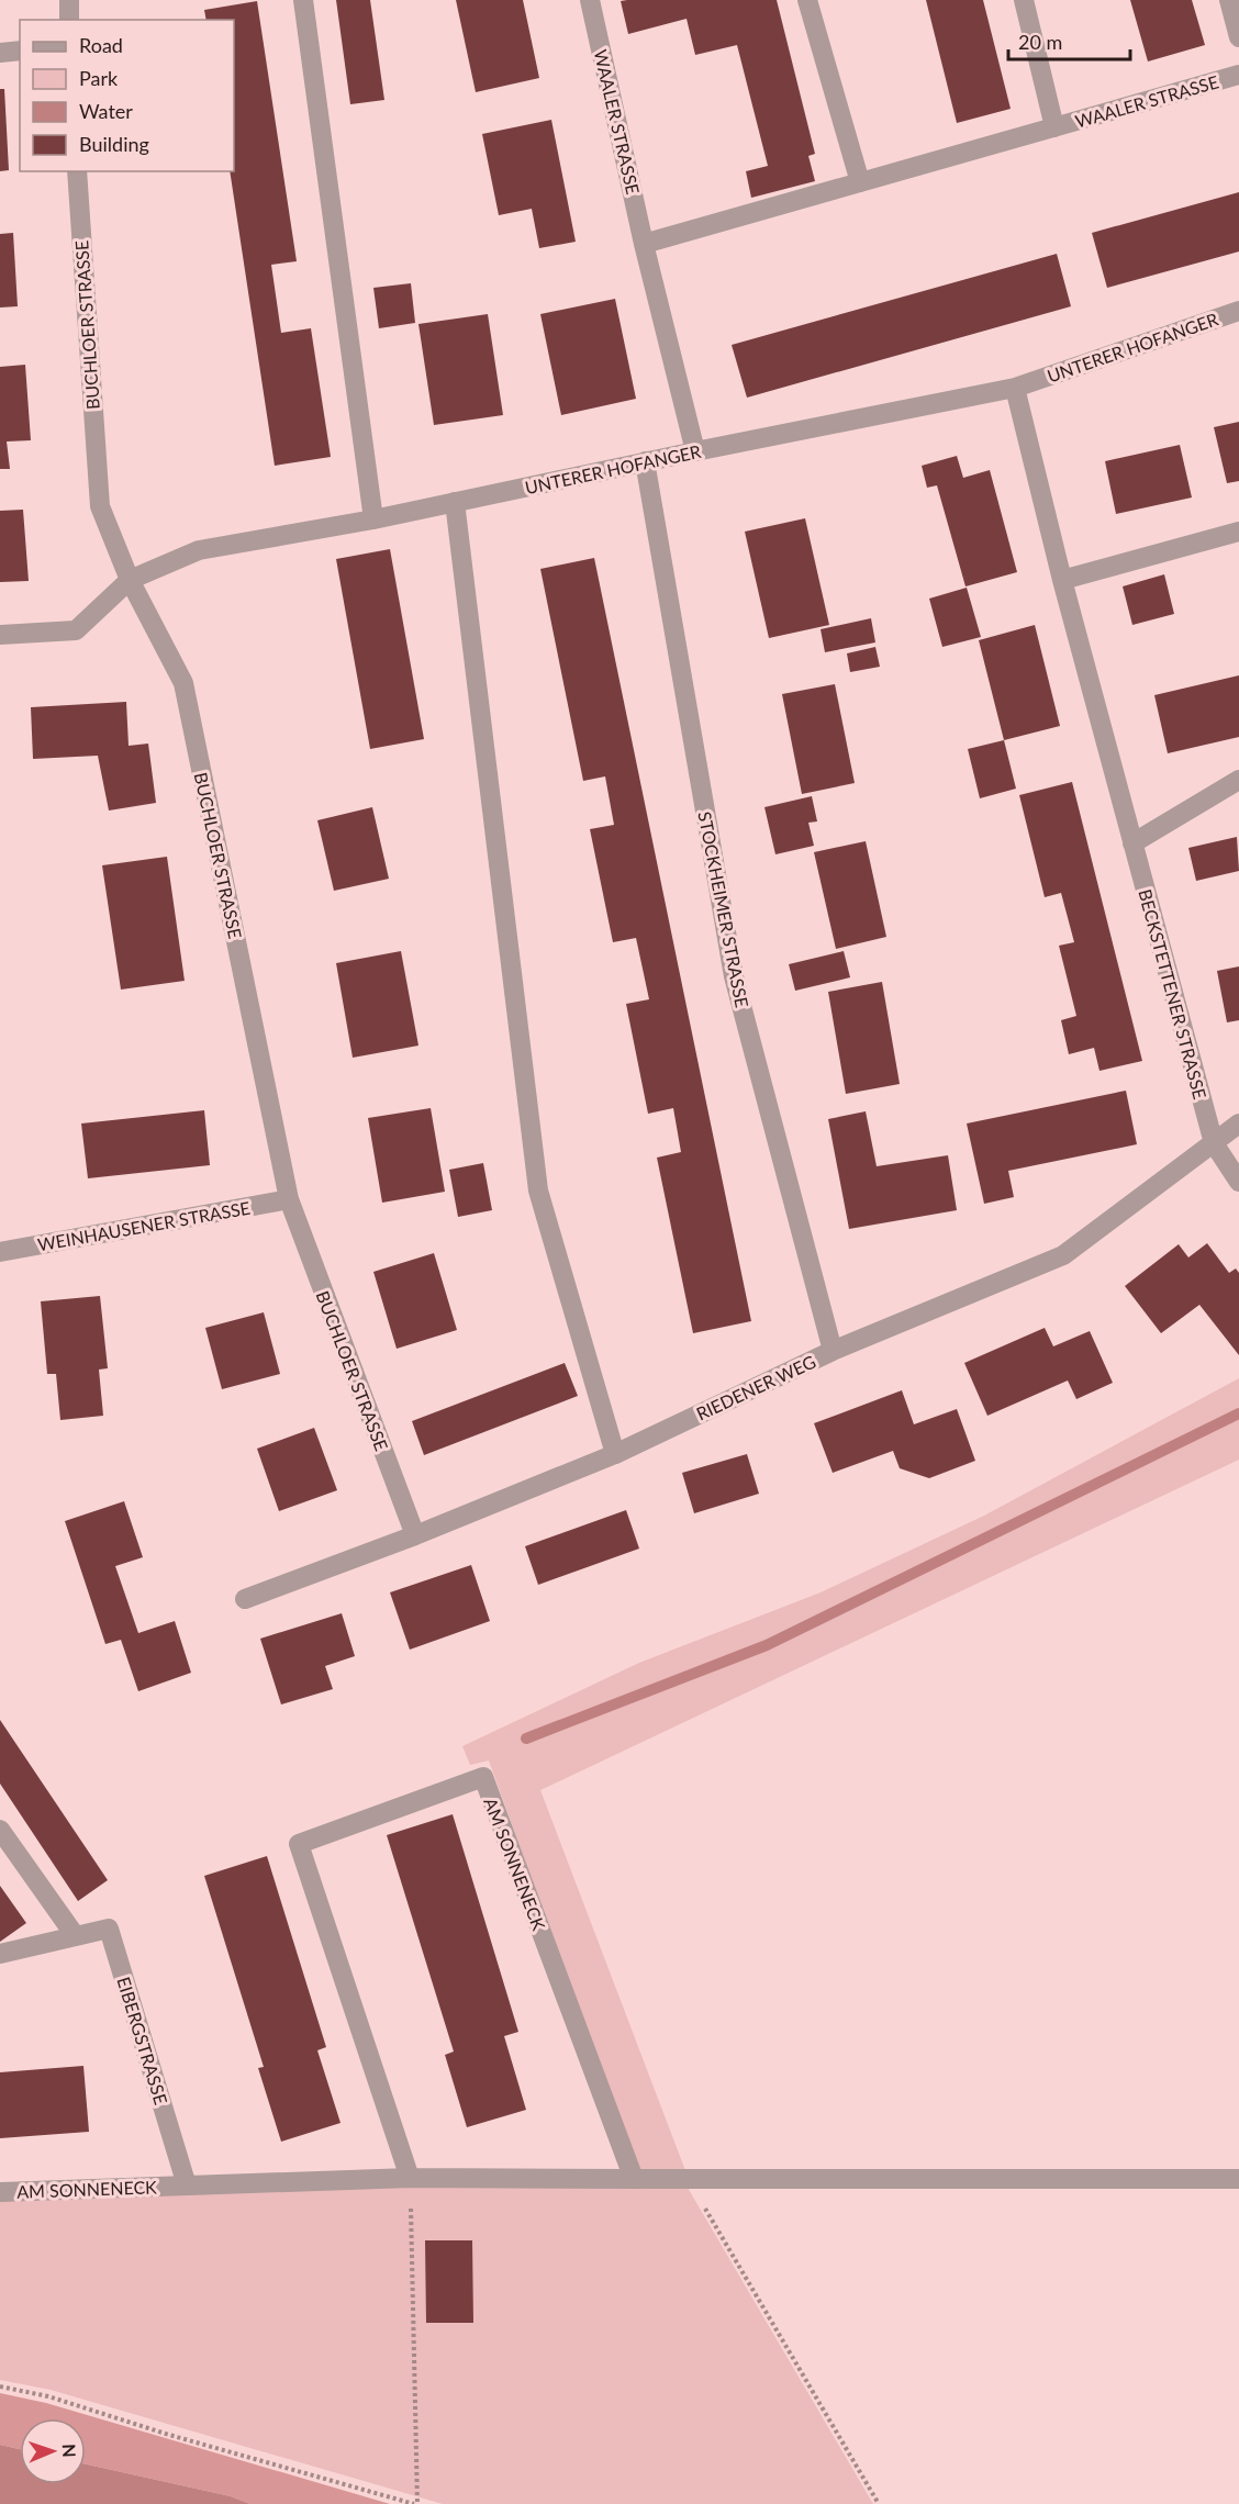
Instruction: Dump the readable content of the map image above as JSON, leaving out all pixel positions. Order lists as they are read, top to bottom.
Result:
{
  "streets": {
    "street": [
      "WAALER STRASSE",
      "BUCHLOER STRASSE",
      "UNTERER HOFANGER",
      "STOCKHEIMER STRASSE",
      "BECKSTETTENER STRASSE",
      "WEINHAUSENER STRASSE",
      "RIEDENER WEG",
      "AM SONNENECK",
      "EIBERGSTRASSE"
    ]
  },
  "crossings": [
    ["WAALER STRASSE", "UNTERER HOFANGER"],
    ["BUCHLOER STRASSE", "UNTERER HOFANGER"],
    ["BUCHLOER STRASSE", "WEINHAUSENER STRASSE"],
    ["BUCHLOER STRASSE", "RIEDENER WEG"],
    ["UNTERER HOFANGER", "STOCKHEIMER STRASSE"],
    ["UNTERER HOFANGER", "BECKSTETTENER STRASSE"],
    ["STOCKHEIMER STRASSE", "RIEDENER WEG"],
    ["BECKSTETTENER STRASSE", "RIEDENER WEG"],
    ["AM SONNENECK", "EIBERGSTRASSE"]
  ],
  "legend": [
    "Road",
    "Park",
    "Water",
    "Building"
  ],
  "scale_bar": "20 m",
  "north": "right"
}
